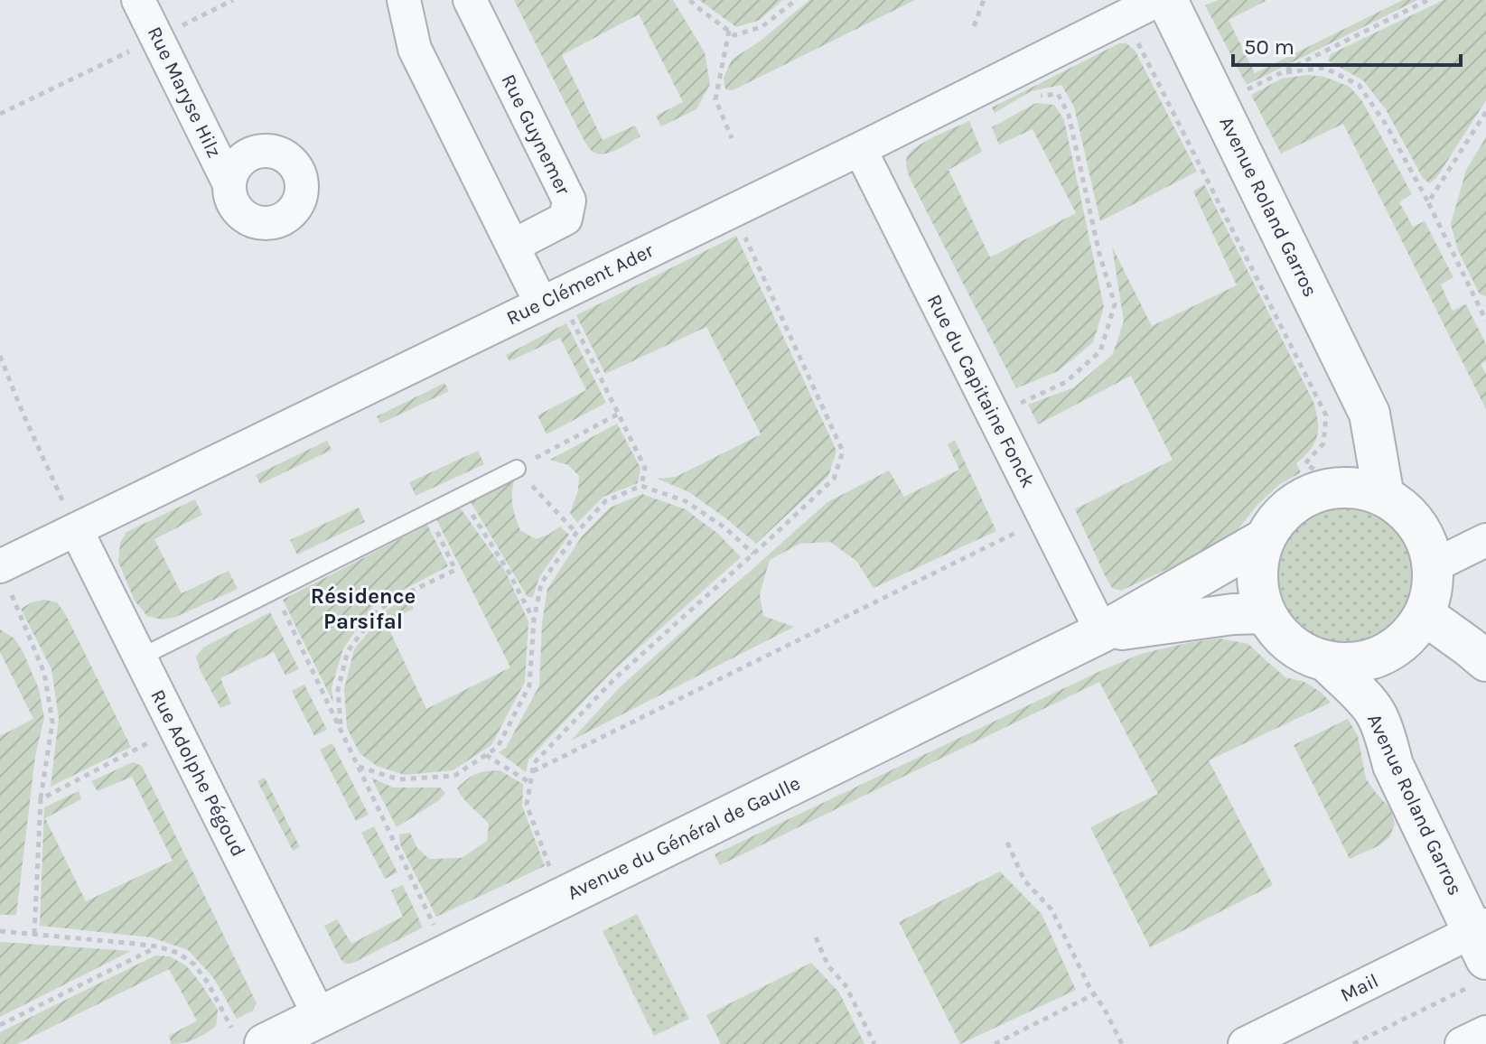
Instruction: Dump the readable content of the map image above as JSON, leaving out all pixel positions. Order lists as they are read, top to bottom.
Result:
{
  "streets": {
    "street": [
      "Rue Maryse Hilz",
      "Rue Guynemer",
      "Avenue Roland Garros",
      "Rue Clément Ader",
      "Rue du Capitaine Fonck",
      "Rue Adolphe Pégoud",
      "Avenue du Général de Gaulle",
      "Mail"
    ]
  },
  "crossings": [
    ["Avenue Roland Garros", "Avenue du Général de Gaulle"],
    ["Avenue Roland Garros", "Mail"],
    ["Rue Clément Ader", "Rue du Capitaine Fonck"],
    ["Rue Clément Ader", "Rue Adolphe Pégoud"],
    ["Rue du Capitaine Fonck", "Avenue du Général de Gaulle"],
    ["Rue Adolphe Pégoud", "Avenue du Général de Gaulle"]
  ],
  "districts": ["Résidence Parsifal"],
  "scale_bar": "50 m"
}
